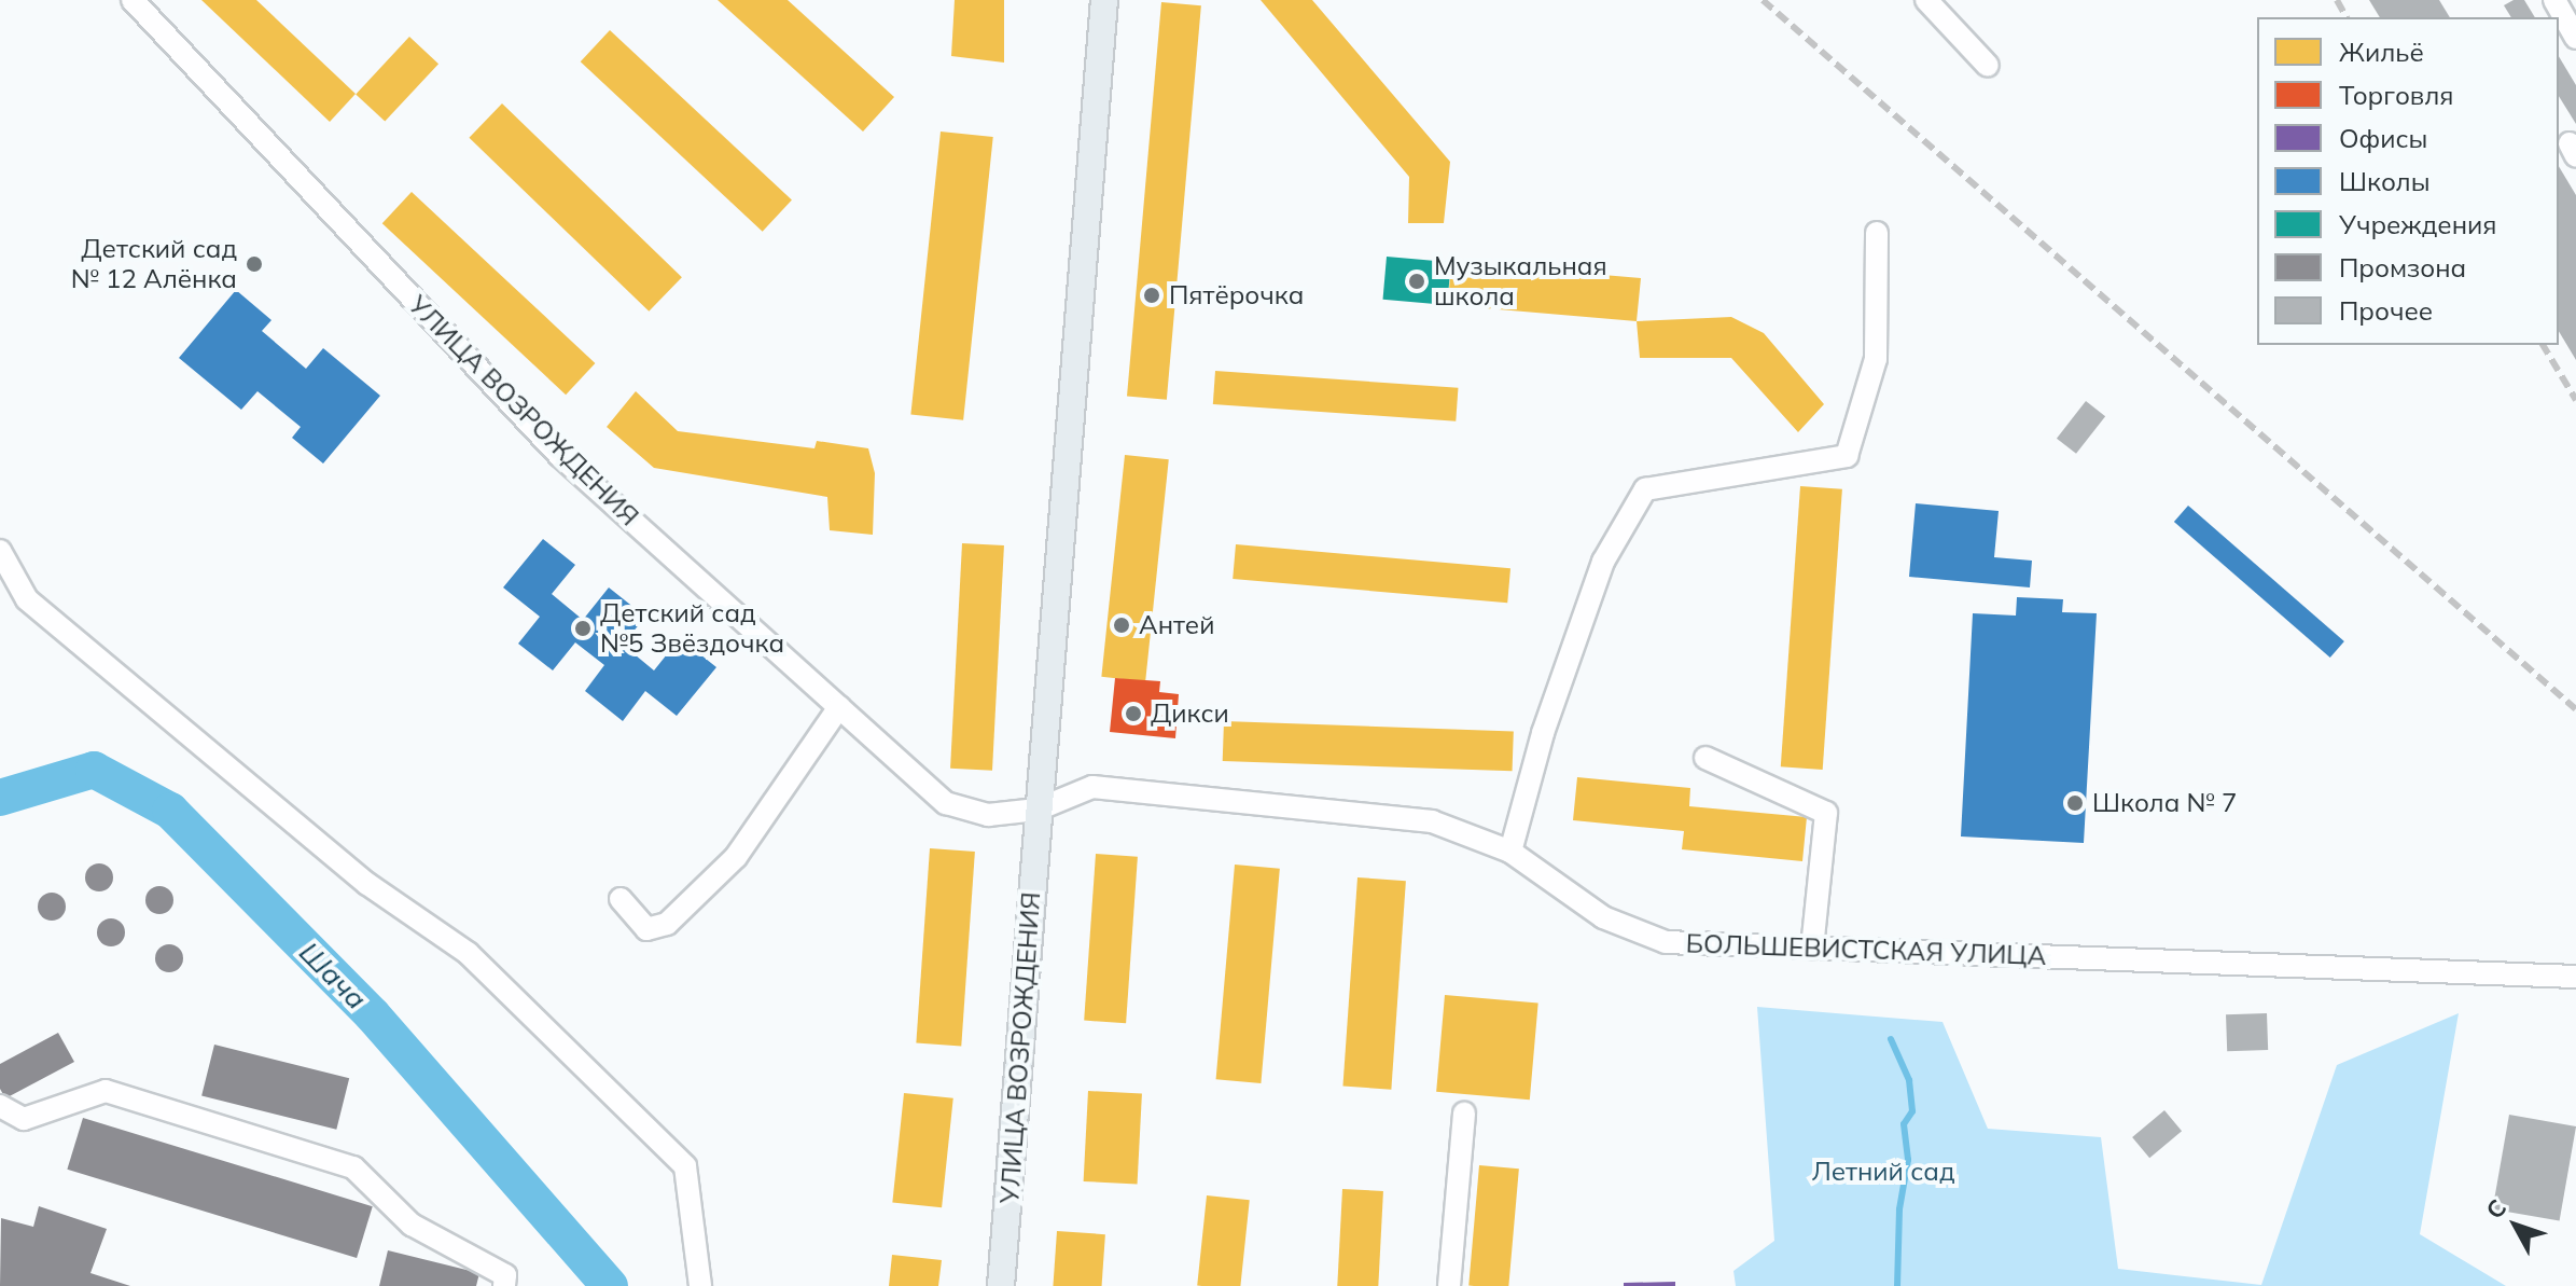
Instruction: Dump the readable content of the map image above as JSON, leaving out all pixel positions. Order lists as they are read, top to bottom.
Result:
{
  "streets": {
    "main road": ["УЛИЦА ВОЗРОЖДЕНИЯ"],
    "street": ["БОЛЬШЕВИСТСКАЯ УЛИЦА"]
  },
  "crossings": [
    ["УЛИЦА ВОЗРОЖДЕНИЯ", "БОЛЬШЕВИСТСКАЯ УЛИЦА"]
  ],
  "water": ["Шача"],
  "parks": ["Летний сад"],
  "places": [
    "Детский сад № 12 Алёнка",
    "Музыкальная школа",
    "Пятёрочка",
    "Антей",
    "Детский сад №5 Звёздочка",
    "Дикси",
    "Школа № 7"
  ],
  "legend": [
    "Жильё",
    "Торговля",
    "Офисы",
    "Школы",
    "Учреждения",
    "Промзона",
    "Прочее"
  ],
  "north": "top left"
}
